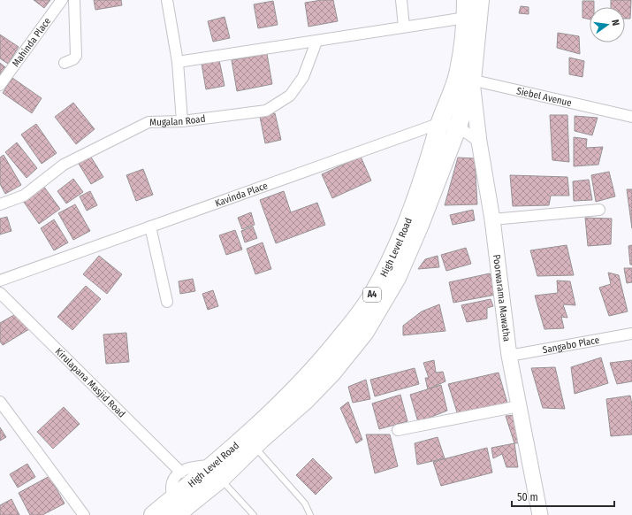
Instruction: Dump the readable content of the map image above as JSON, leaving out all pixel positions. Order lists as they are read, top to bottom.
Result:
{
  "streets": {
    "highway": ["High Level Road", "A4"],
    "main road": ["Poorwarama Mawatha"],
    "street": [
      "Mahinda Place",
      "Siebel Avenue",
      "Mugalan Road",
      "Kavinda Place",
      "Sangabo Place",
      "Kirulapana Masjid Road"
    ]
  },
  "crossings": [
    ["Siebel Avenue", "High Level Road"],
    ["Siebel Avenue", "Poorwarama Mawatha"],
    ["Kavinda Place", "High Level Road"],
    ["High Level Road", "Poorwarama Mawatha"],
    ["Poorwarama Mawatha", "Sangabo Place"]
  ],
  "scale_bar": "50 m",
  "north": "right"
}
